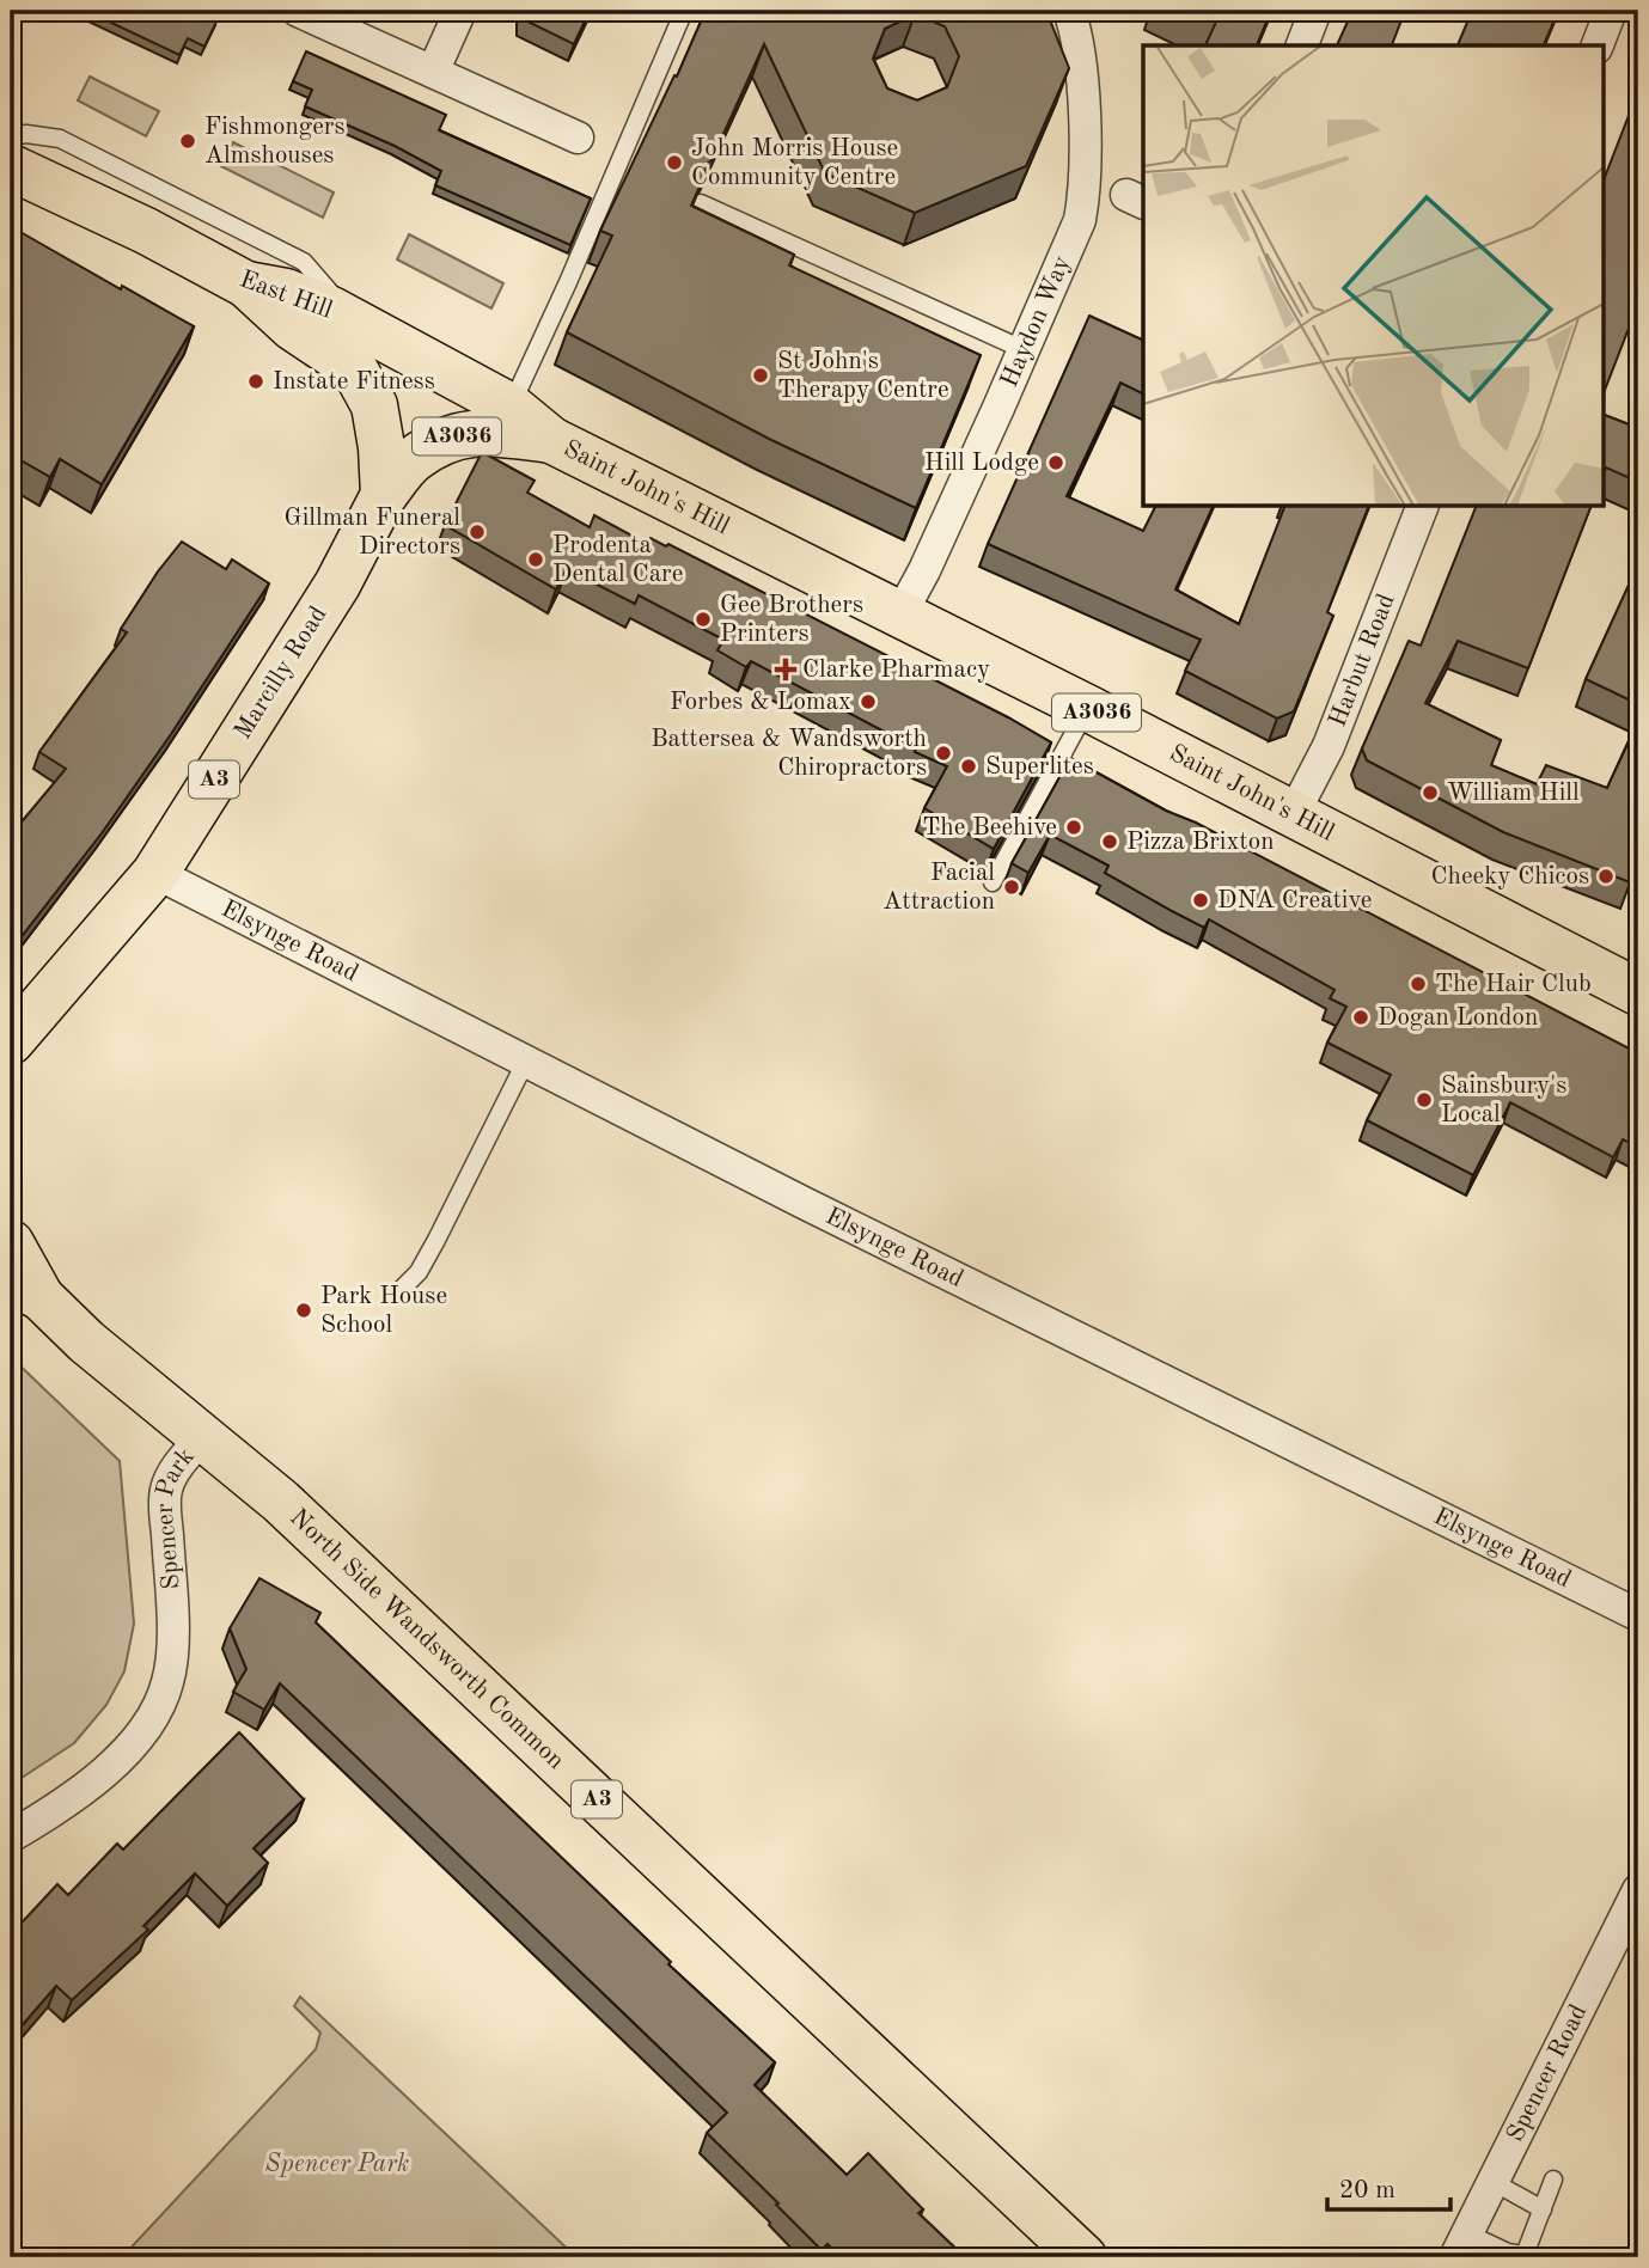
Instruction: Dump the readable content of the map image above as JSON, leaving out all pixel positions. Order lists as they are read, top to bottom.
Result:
{
  "streets": {
    "main road": [
      "East Hill",
      "A3036",
      "Saint John's Hill",
      "Marcilly Road",
      "A3",
      "North Side Wandsworth Common"
    ],
    "street": [
      "Haydon Way",
      "Harbut Road",
      "Elsynge Road",
      "Spencer Park",
      "Spencer Road"
    ]
  },
  "crossings": [
    ["East Hill", "Saint John's Hill"],
    ["East Hill", "Marcilly Road"],
    ["Haydon Way", "Saint John's Hill"],
    ["Saint John's Hill", "Harbut Road"],
    ["Saint John's Hill", "Marcilly Road"],
    ["Marcilly Road", "Elsynge Road"],
    ["A3", "North Side Wandsworth Common"],
    ["Spencer Park", "North Side Wandsworth Common"]
  ],
  "parks": ["Spencer Park"],
  "places": {
    "other": [
      "Fishmongers Almshouses",
      "John Morris House Community Centre",
      "St John's Therapy Centre",
      "Instate Fitness",
      "Hill Lodge",
      "Gillman Funeral Directors",
      "Prodenta Dental Care",
      "Gee Brothers Printers",
      "Forbes & Lomax",
      "Battersea & Wandsworth Chiropractors",
      "Superlites",
      "William Hill",
      "The Beehive",
      "Pizza Brixton",
      "Cheeky Chicos",
      "Facial Attraction",
      "DNA Creative",
      "The Hair Club",
      "Dogan London",
      "Sainsbury's Local",
      "Park House School"
    ],
    "health": ["Clarke Pharmacy"]
  },
  "scale_bar": "20 m"
}
